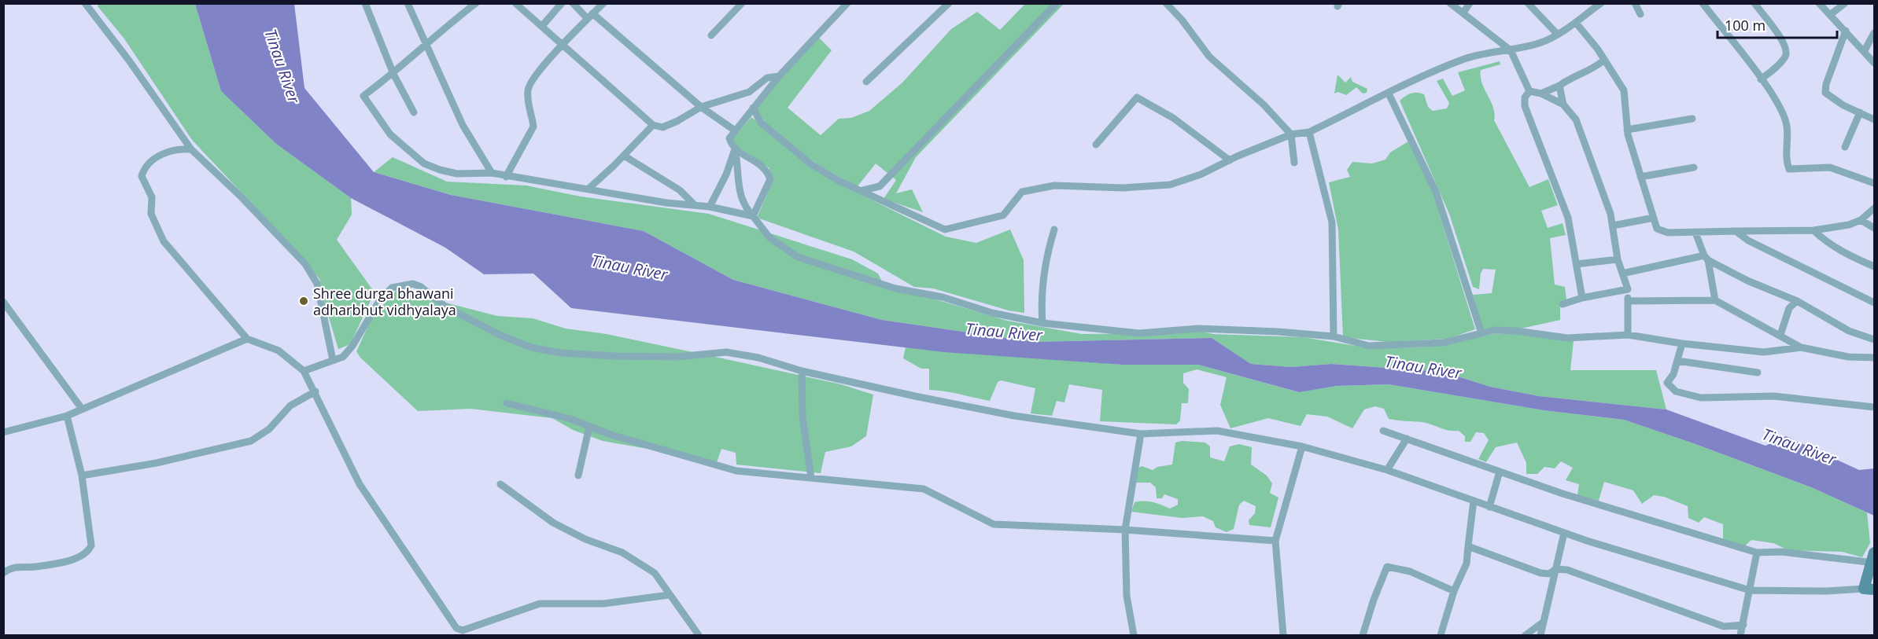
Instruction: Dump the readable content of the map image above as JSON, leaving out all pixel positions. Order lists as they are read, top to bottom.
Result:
{
  "water": ["Tinau River"],
  "places": ["Shree durga bhawani adharbhut vidhyalaya"],
  "scale_bar": "100 m"
}
